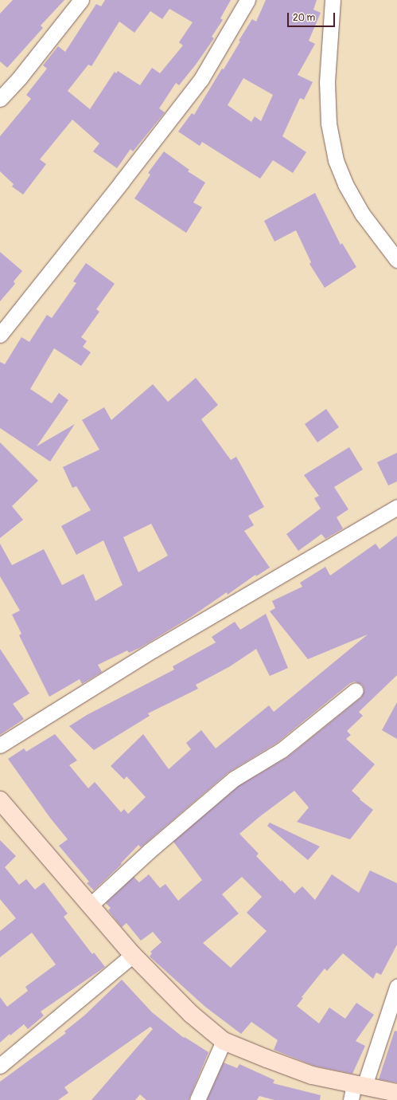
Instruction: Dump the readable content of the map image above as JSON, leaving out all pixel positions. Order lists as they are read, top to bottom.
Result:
{
  "scale_bar": "20 m"
}
